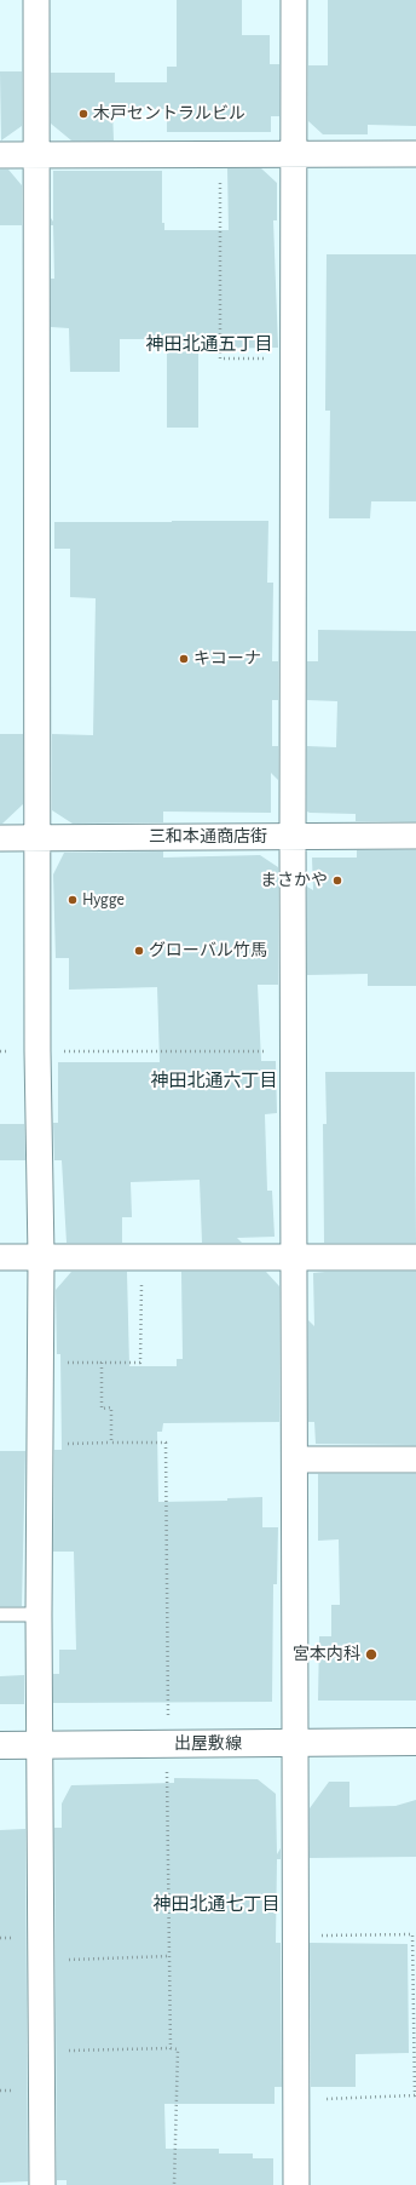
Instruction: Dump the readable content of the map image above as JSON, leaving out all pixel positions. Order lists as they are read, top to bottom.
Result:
{
  "streets": {
    "street": ["三和本通商店街", "出屋敷線"]
  },
  "districts": ["神田北通五丁目", "神田北通六丁目", "神田北通七丁目"],
  "places": [
    "木戸セントラルビル",
    "キコーナ",
    "まさかや",
    "Hygge",
    "グローバル竹馬",
    "宮本内科"
  ]
}
